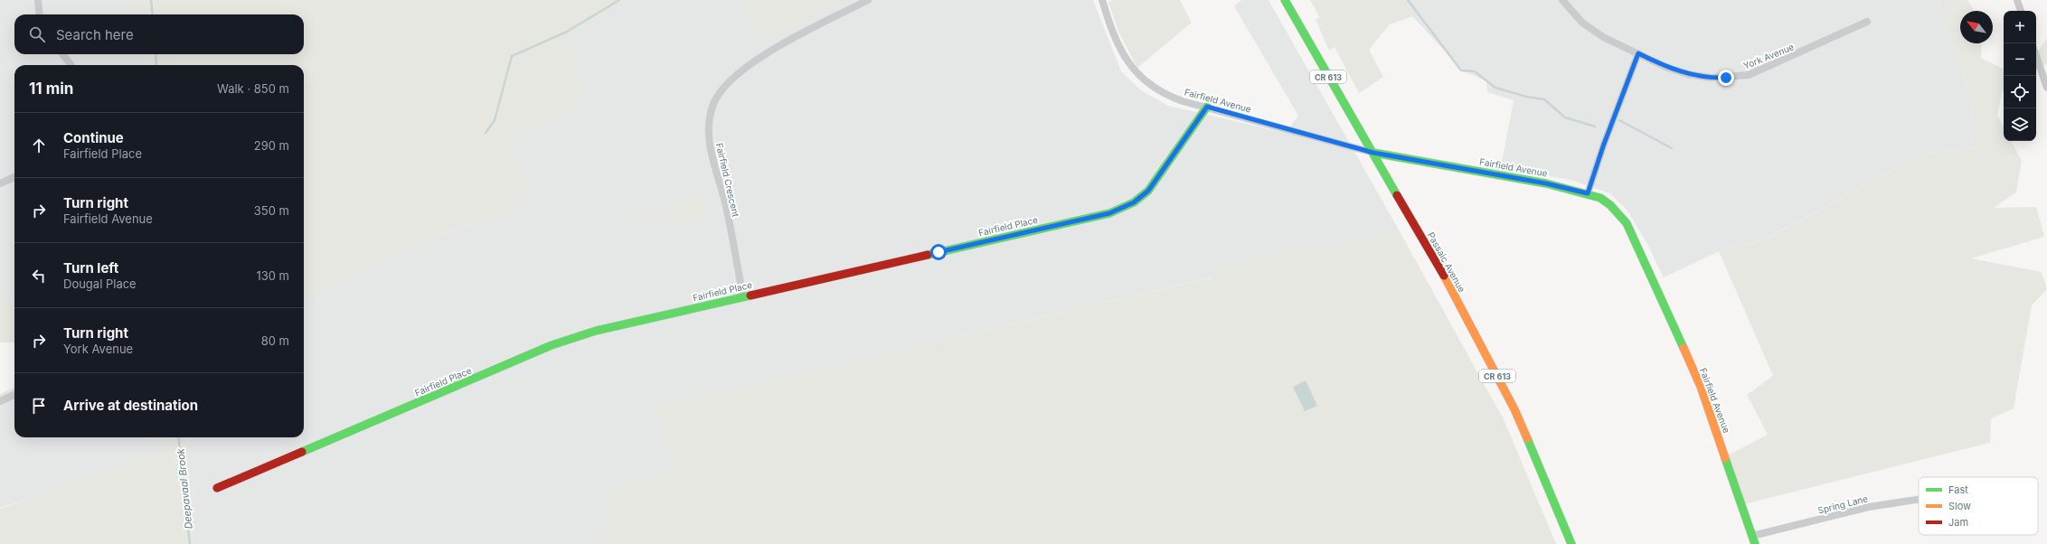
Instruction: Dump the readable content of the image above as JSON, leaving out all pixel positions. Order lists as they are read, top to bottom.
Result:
{
  "streets": {
    "street": [
      "York Avenue",
      "CR 613",
      "Fairfield Avenue",
      "Fairfield Crescent",
      "Fairfield Place",
      "Passaic Avenue",
      "Spring Lane"
    ]
  },
  "crossings": [
    ["Fairfield Avenue", "Fairfield Place"],
    ["Fairfield Avenue", "Passaic Avenue"],
    ["Fairfield Avenue", "Spring Lane"],
    ["Fairfield Crescent", "Fairfield Place"]
  ],
  "water": ["Deepavaal Brook"],
  "legend": ["Fast", "Slow", "Jam"],
  "north": "top left",
  "page": {
    "map_buttons": ["+", "−"],
    "search": "Search here",
    "heading": ["11 min", "Walk · 850 m"],
    "list": [
      ["Continue", "Fairfield Place", "290 m"],
      ["Turn right", "Fairfield Avenue", "350 m"],
      ["Turn left", "Dougal Place", "130 m"],
      ["Turn right", "York Avenue", "80 m"],
      "Arrive at destination"
    ]
  }
}
